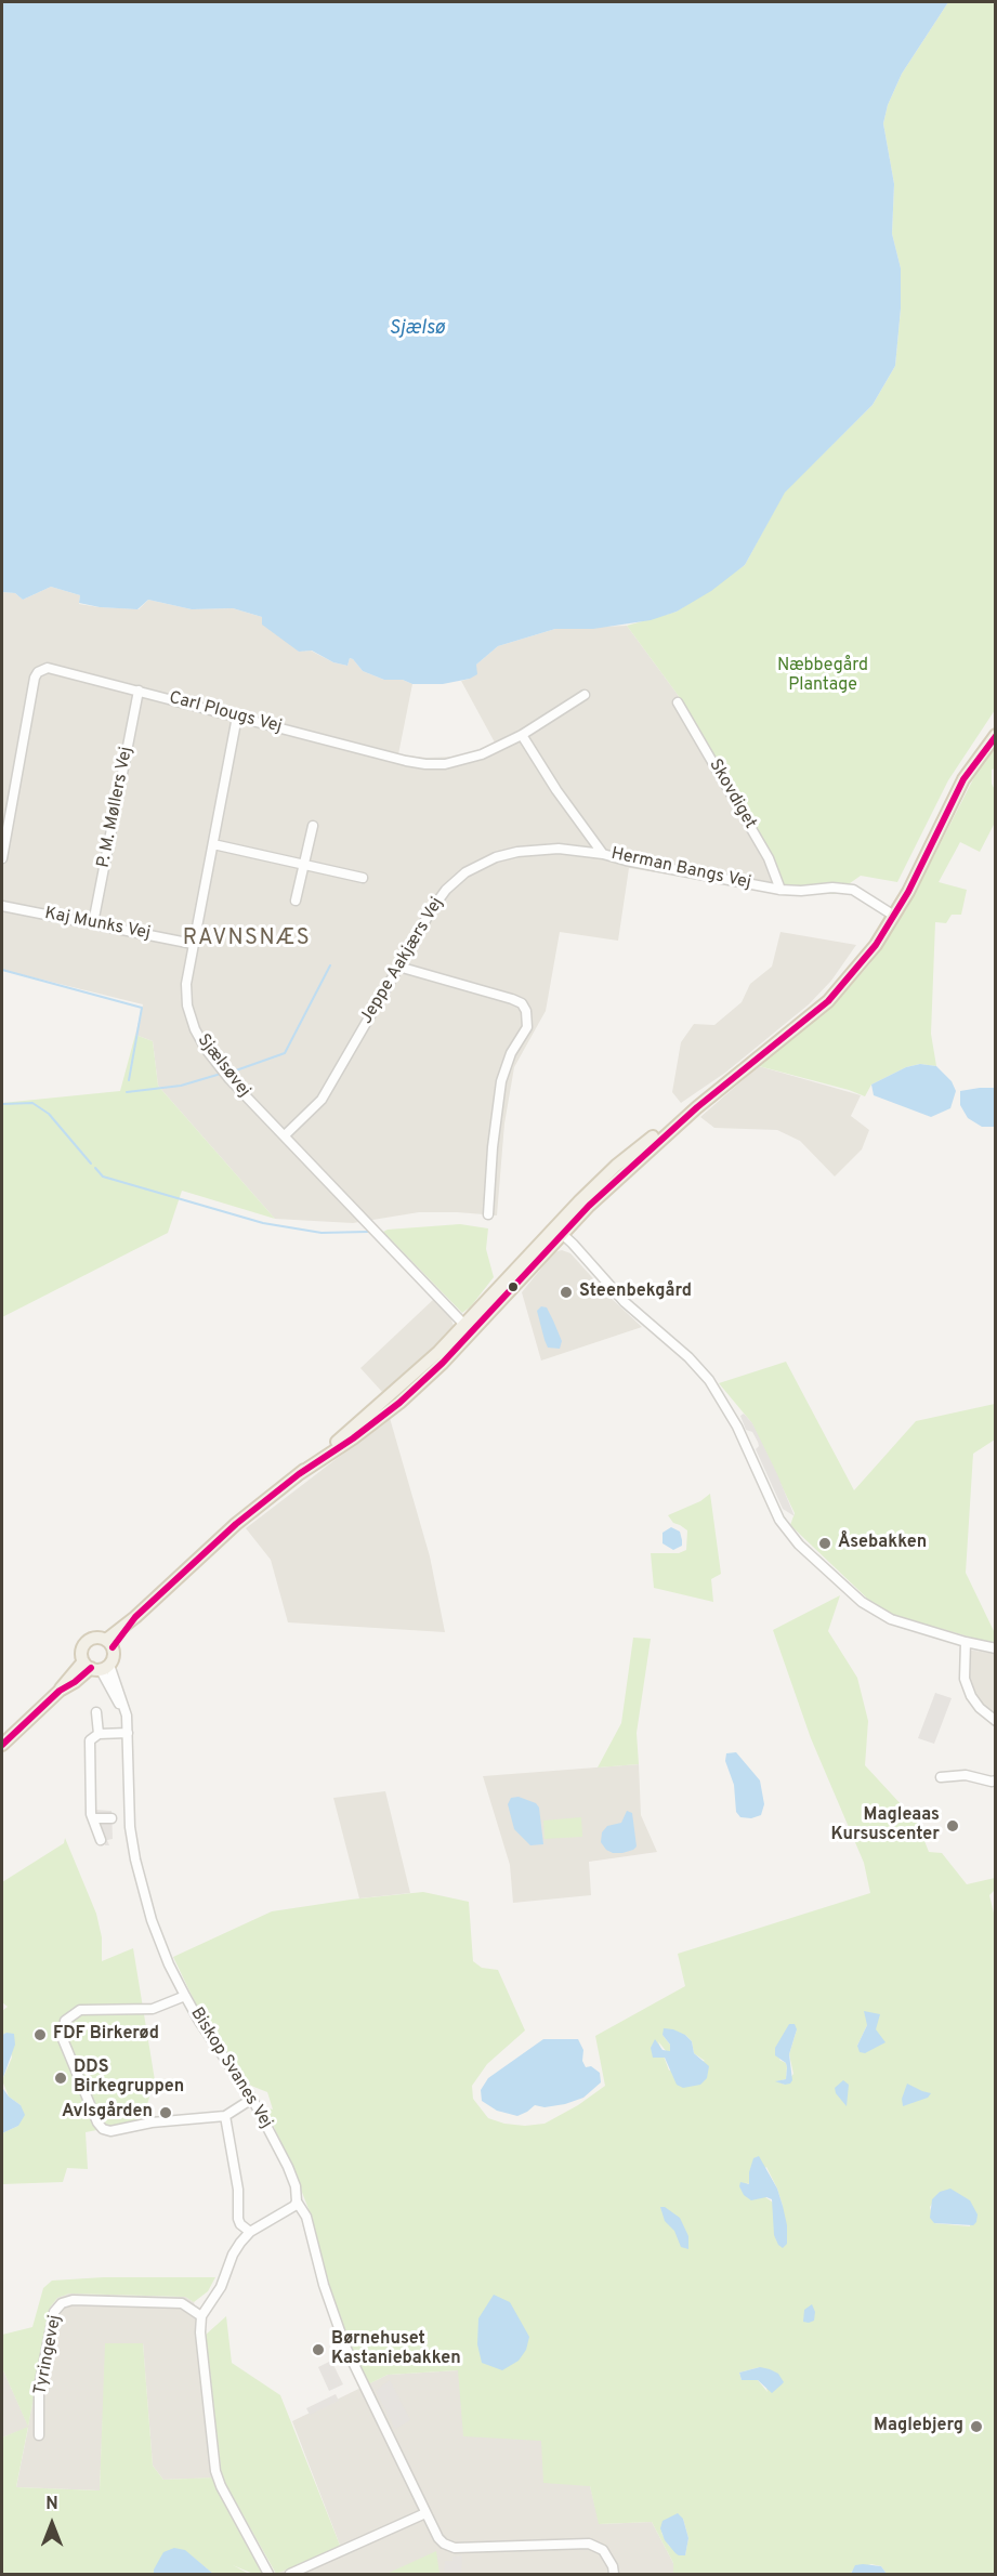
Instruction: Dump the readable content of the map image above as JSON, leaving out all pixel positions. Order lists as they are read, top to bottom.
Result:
{
  "streets": {
    "street": [
      "Carl Plougs Vej",
      "Skovdiget",
      "P. M. Møllers Vej",
      "Herman Bangs Vej",
      "Kaj Munks Vej",
      "Jeppe Aakjærs Vej",
      "Sjælsøvej",
      "Biskop Svanes Vej",
      "Tyringevej"
    ]
  },
  "crossings": [
    ["Carl Plougs Vej", "P. M. Møllers Vej"],
    ["Carl Plougs Vej", "Herman Bangs Vej"],
    ["Carl Plougs Vej", "Sjælsøvej"],
    ["Skovdiget", "Herman Bangs Vej"],
    ["P. M. Møllers Vej", "Kaj Munks Vej"],
    ["Herman Bangs Vej", "Jeppe Aakjærs Vej"],
    ["Kaj Munks Vej", "Sjælsøvej"],
    ["Jeppe Aakjærs Vej", "Sjælsøvej"]
  ],
  "districts": ["RAVNSNÆS"],
  "water": ["Sjælsø"],
  "parks": ["Næbbegård Plantage"],
  "places": [
    "Steenbekgård",
    "Åsebakken",
    "Magleaas Kursuscenter",
    "FDF Birkerød",
    "DDS Birkegruppen",
    "Avlsgården",
    "Børnehuset Kastaniebakken",
    "Maglebjerg"
  ],
  "north": "top"
}
